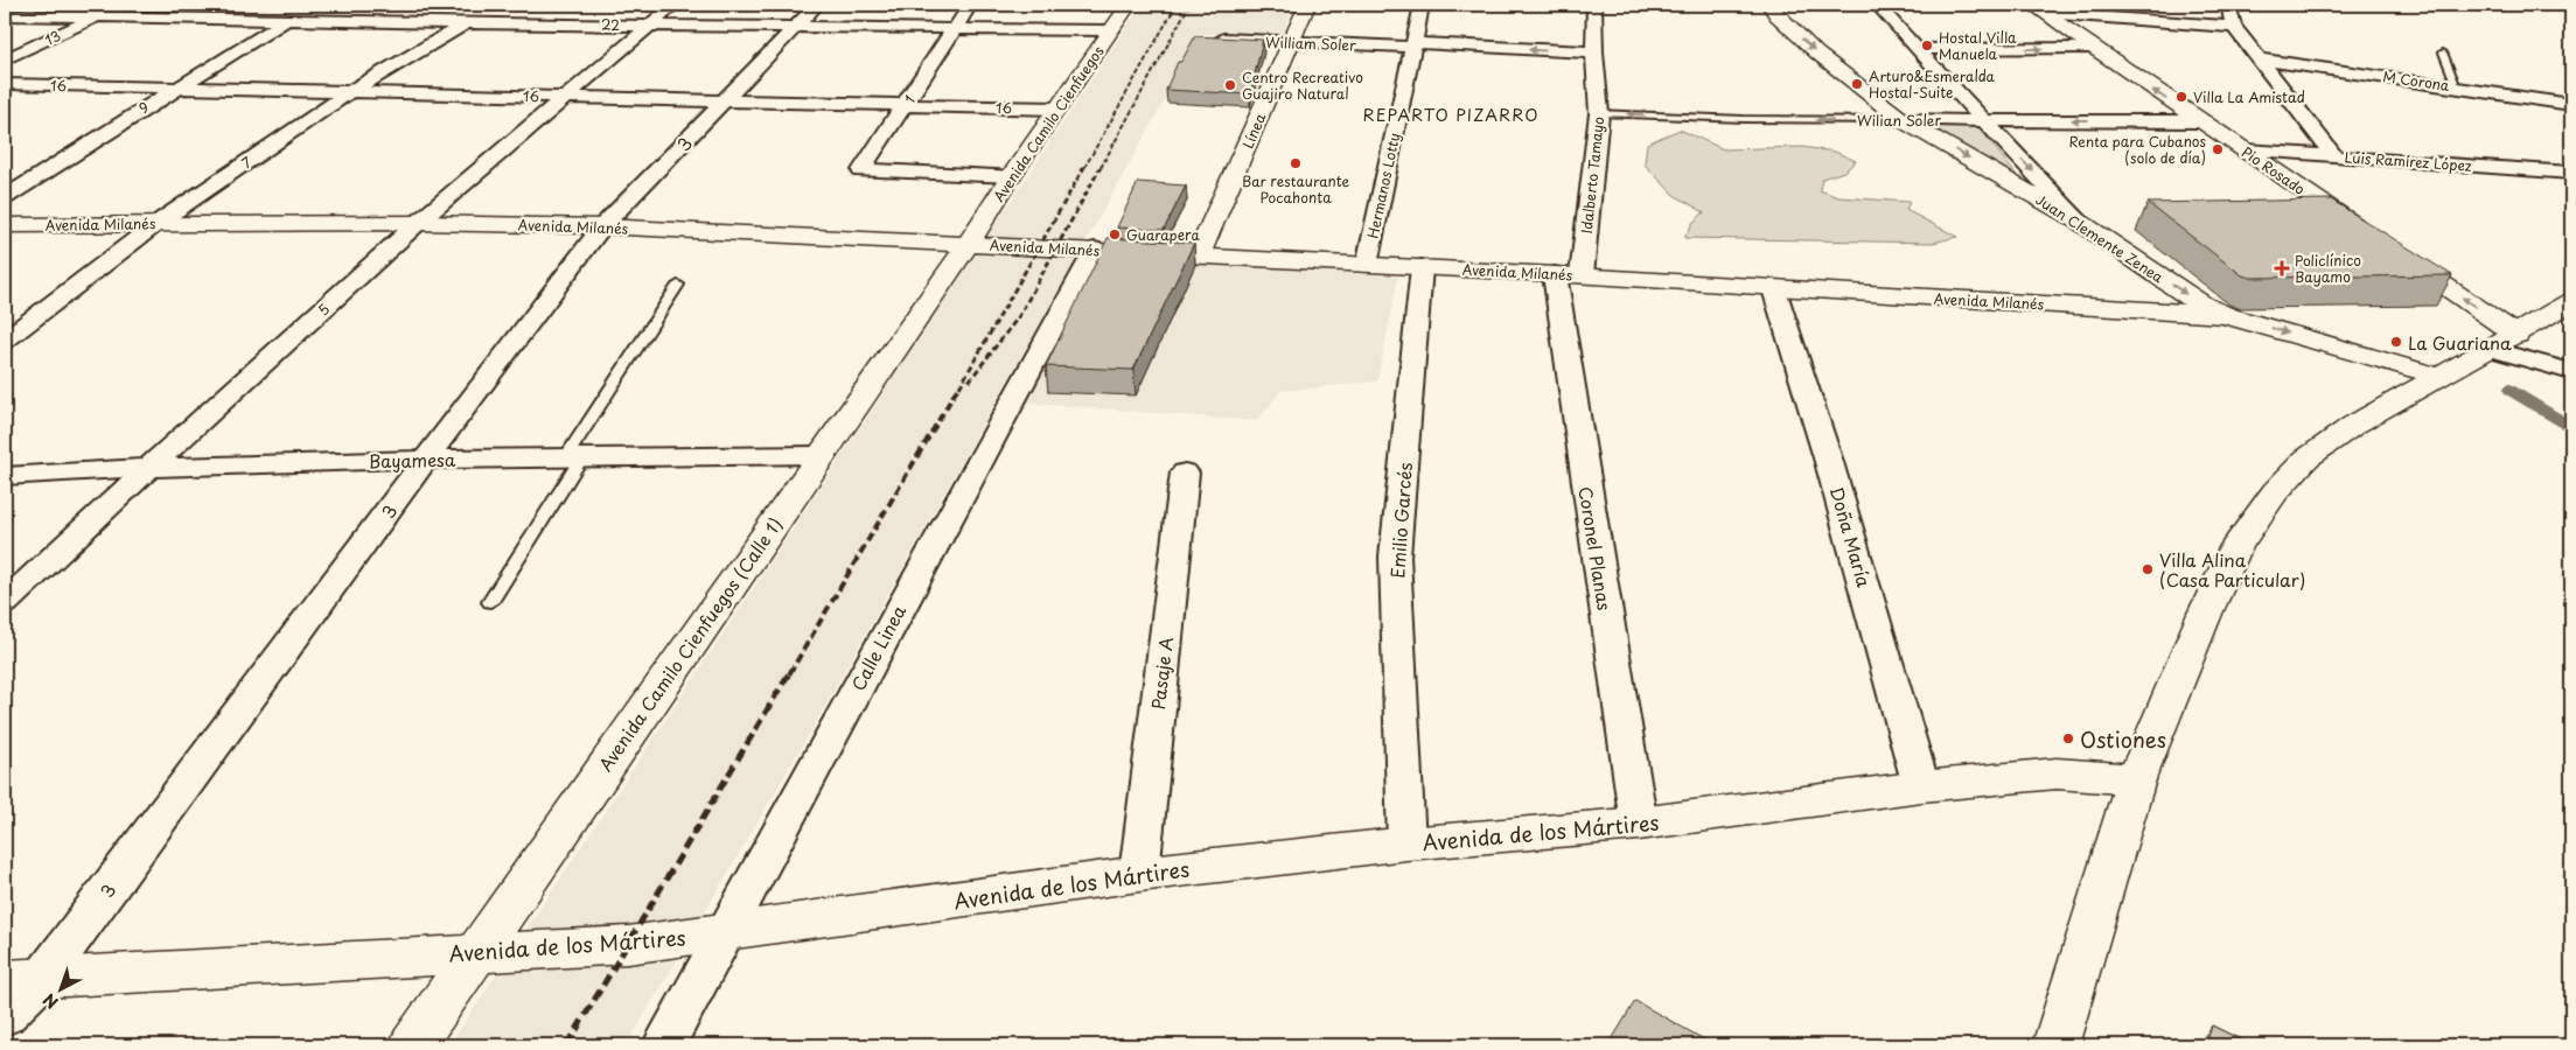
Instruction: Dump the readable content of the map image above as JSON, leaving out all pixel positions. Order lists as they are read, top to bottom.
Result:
{
  "streets": {
    "street": [
      "22",
      "13",
      "William Soler",
      "M Corona",
      "16",
      "1",
      "9",
      "Wilian Soler",
      "Avenida Camilo Cienfuegos",
      "Línea",
      "3",
      "Luis Ramírez López",
      "7",
      "Pio Rosado",
      "Idalberto Tamayo",
      "Hermanos Lotty",
      "Avenida Milanés",
      "Juan Clemente Zenea",
      "5",
      "Bayamesa",
      "Emilio Garcés",
      "Doña María",
      "Coronel Planas",
      "Avenida Camilo Cienfuegos (Calle 1)",
      "Calle Linea",
      "Pasaje A",
      "Avenida de los Mártires"
    ]
  },
  "crossings": [
    ["22", "13"],
    ["22", "1"],
    ["22", "9"],
    ["22", "Avenida Camilo Cienfuegos"],
    ["22", "3"],
    ["22", "7"],
    ["22", "5"],
    ["William Soler", "Línea"],
    ["William Soler", "Idalberto Tamayo"],
    ["William Soler", "Hermanos Lotty"],
    ["16", "1"],
    ["16", "9"],
    ["16", "Avenida Camilo Cienfuegos"],
    ["16", "3"],
    ["16", "7"],
    ["16", "5"],
    ["1", "Avenida Camilo Cienfuegos"],
    ["Wilian Soler", "Pio Rosado"],
    ["Wilian Soler", "Idalberto Tamayo"],
    ["Wilian Soler", "Juan Clemente Zenea"],
    ["Avenida Camilo Cienfuegos", "Avenida Milanés"],
    ["Avenida Camilo Cienfuegos", "Avenida Camilo Cienfuegos (Calle 1)"],
    ["Línea", "Avenida Milanés"],
    ["3", "Avenida Milanés"],
    ["3", "Bayamesa"],
    ["3", "Avenida de los Mártires"],
    ["Luis Ramírez López", "Pio Rosado"],
    ["7", "Avenida Milanés"],
    ["Idalberto Tamayo", "Avenida Milanés"],
    ["Idalberto Tamayo", "Coronel Planas"],
    ["Hermanos Lotty", "Avenida Milanés"],
    ["Avenida Milanés", "Juan Clemente Zenea"],
    ["Avenida Milanés", "5"],
    ["Avenida Milanés", "Emilio Garcés"],
    ["Avenida Milanés", "Doña María"],
    ["Avenida Milanés", "Coronel Planas"],
    ["Avenida Milanés", "Avenida Camilo Cienfuegos (Calle 1)"],
    ["Avenida Milanés", "Calle Linea"],
    ["5", "Bayamesa"],
    ["Bayamesa", "Avenida Camilo Cienfuegos (Calle 1)"],
    ["Emilio Garcés", "Avenida de los Mártires"],
    ["Doña María", "Avenida de los Mártires"],
    ["Coronel Planas", "Avenida de los Mártires"],
    ["Avenida Camilo Cienfuegos (Calle 1)", "Avenida de los Mártires"],
    ["Calle Linea", "Avenida de los Mártires"],
    ["Pasaje A", "Avenida de los Mártires"]
  ],
  "one_way": ["William Soler", "Wilian Soler"],
  "districts": ["REPARTO PIZARRO"],
  "places": {
    "other": [
      "Hostal Villa Manuela",
      "Arturo&Esmeralda Hostal-Suite",
      "Centro Recreativo Guajiro Natural",
      "Villa La Amistad",
      "Renta para Cubanos (solo de día)",
      "Bar restaurante Pocahonta",
      "Guarapera",
      "La Guariana",
      "Villa Alina (Casa Particular)",
      "Ostiones"
    ],
    "health": ["Policlínico Bayamo"]
  },
  "north": "bottom left"
}
